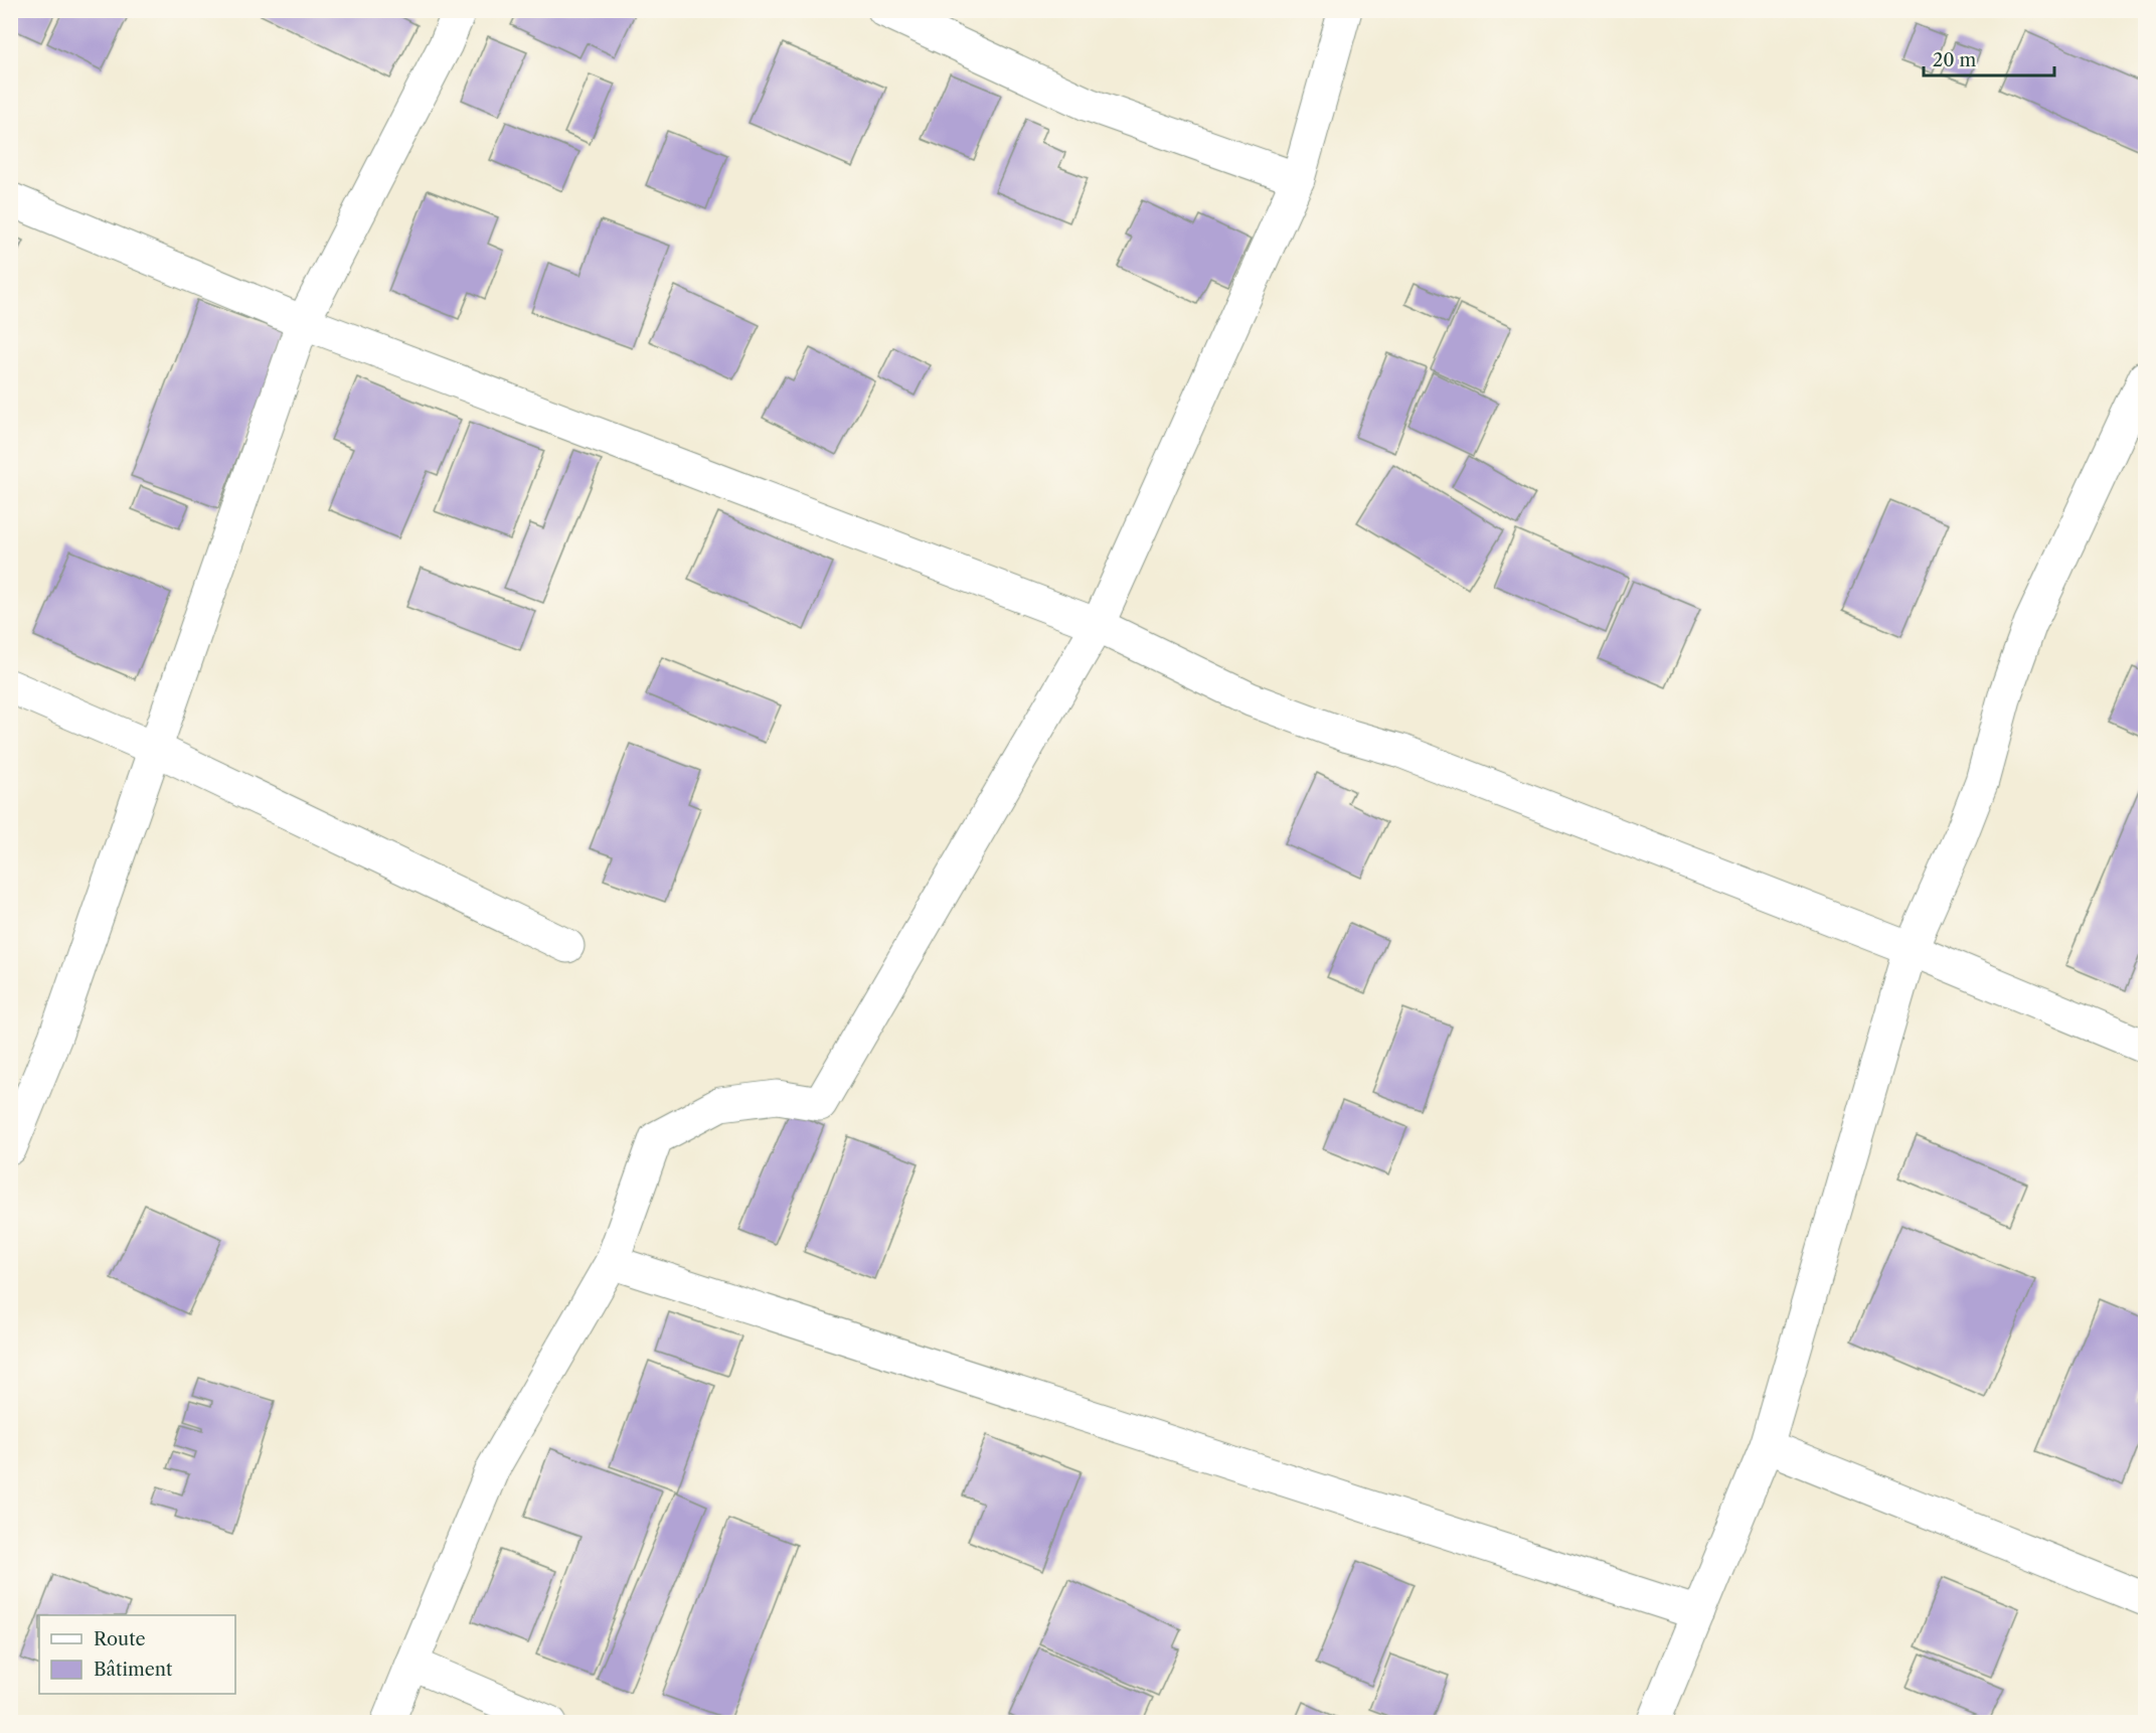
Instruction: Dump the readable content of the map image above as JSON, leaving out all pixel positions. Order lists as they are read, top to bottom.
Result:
{
  "legend": ["Route", "Bâtiment"],
  "scale_bar": "20 m"
}
